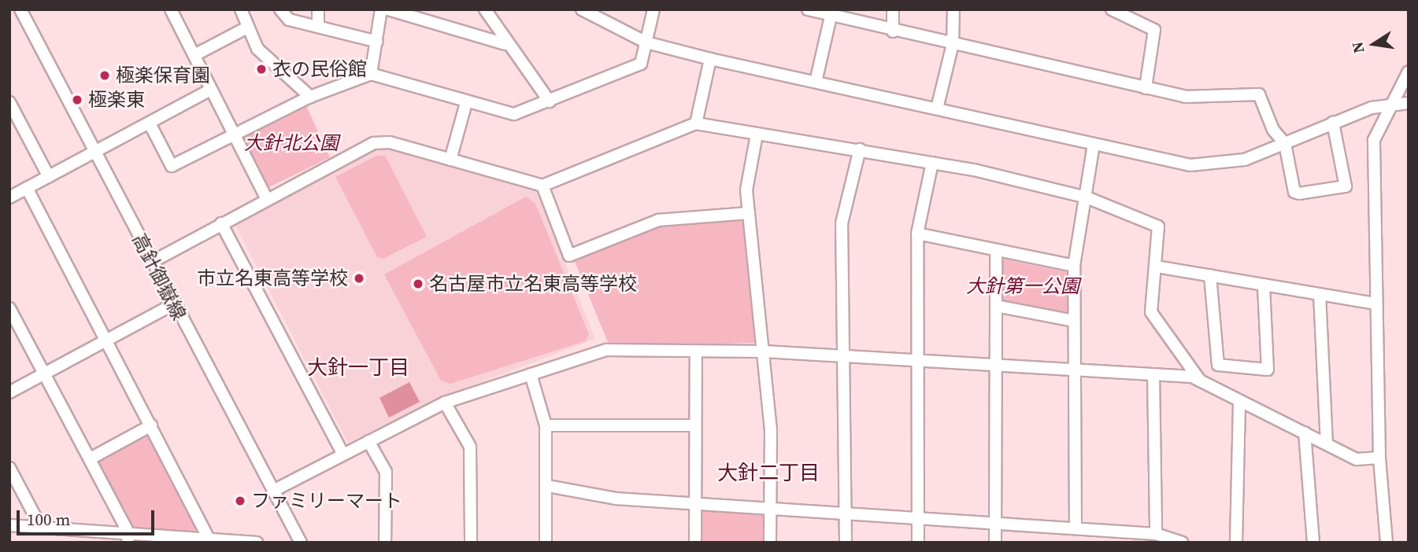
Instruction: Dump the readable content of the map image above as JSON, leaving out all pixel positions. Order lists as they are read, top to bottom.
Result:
{
  "streets": {
    "street": ["高針御嶽線"]
  },
  "districts": ["大針一丁目", "大針二丁目"],
  "parks": ["大針北公園", "大針第一公園"],
  "places": [
    "衣の民俗館",
    "極楽保育園",
    "極楽東",
    "市立名東高等学校",
    "名古屋市立名東高等学校",
    "ファミリーマート"
  ],
  "scale_bar": "100 m",
  "north": "left"
}
